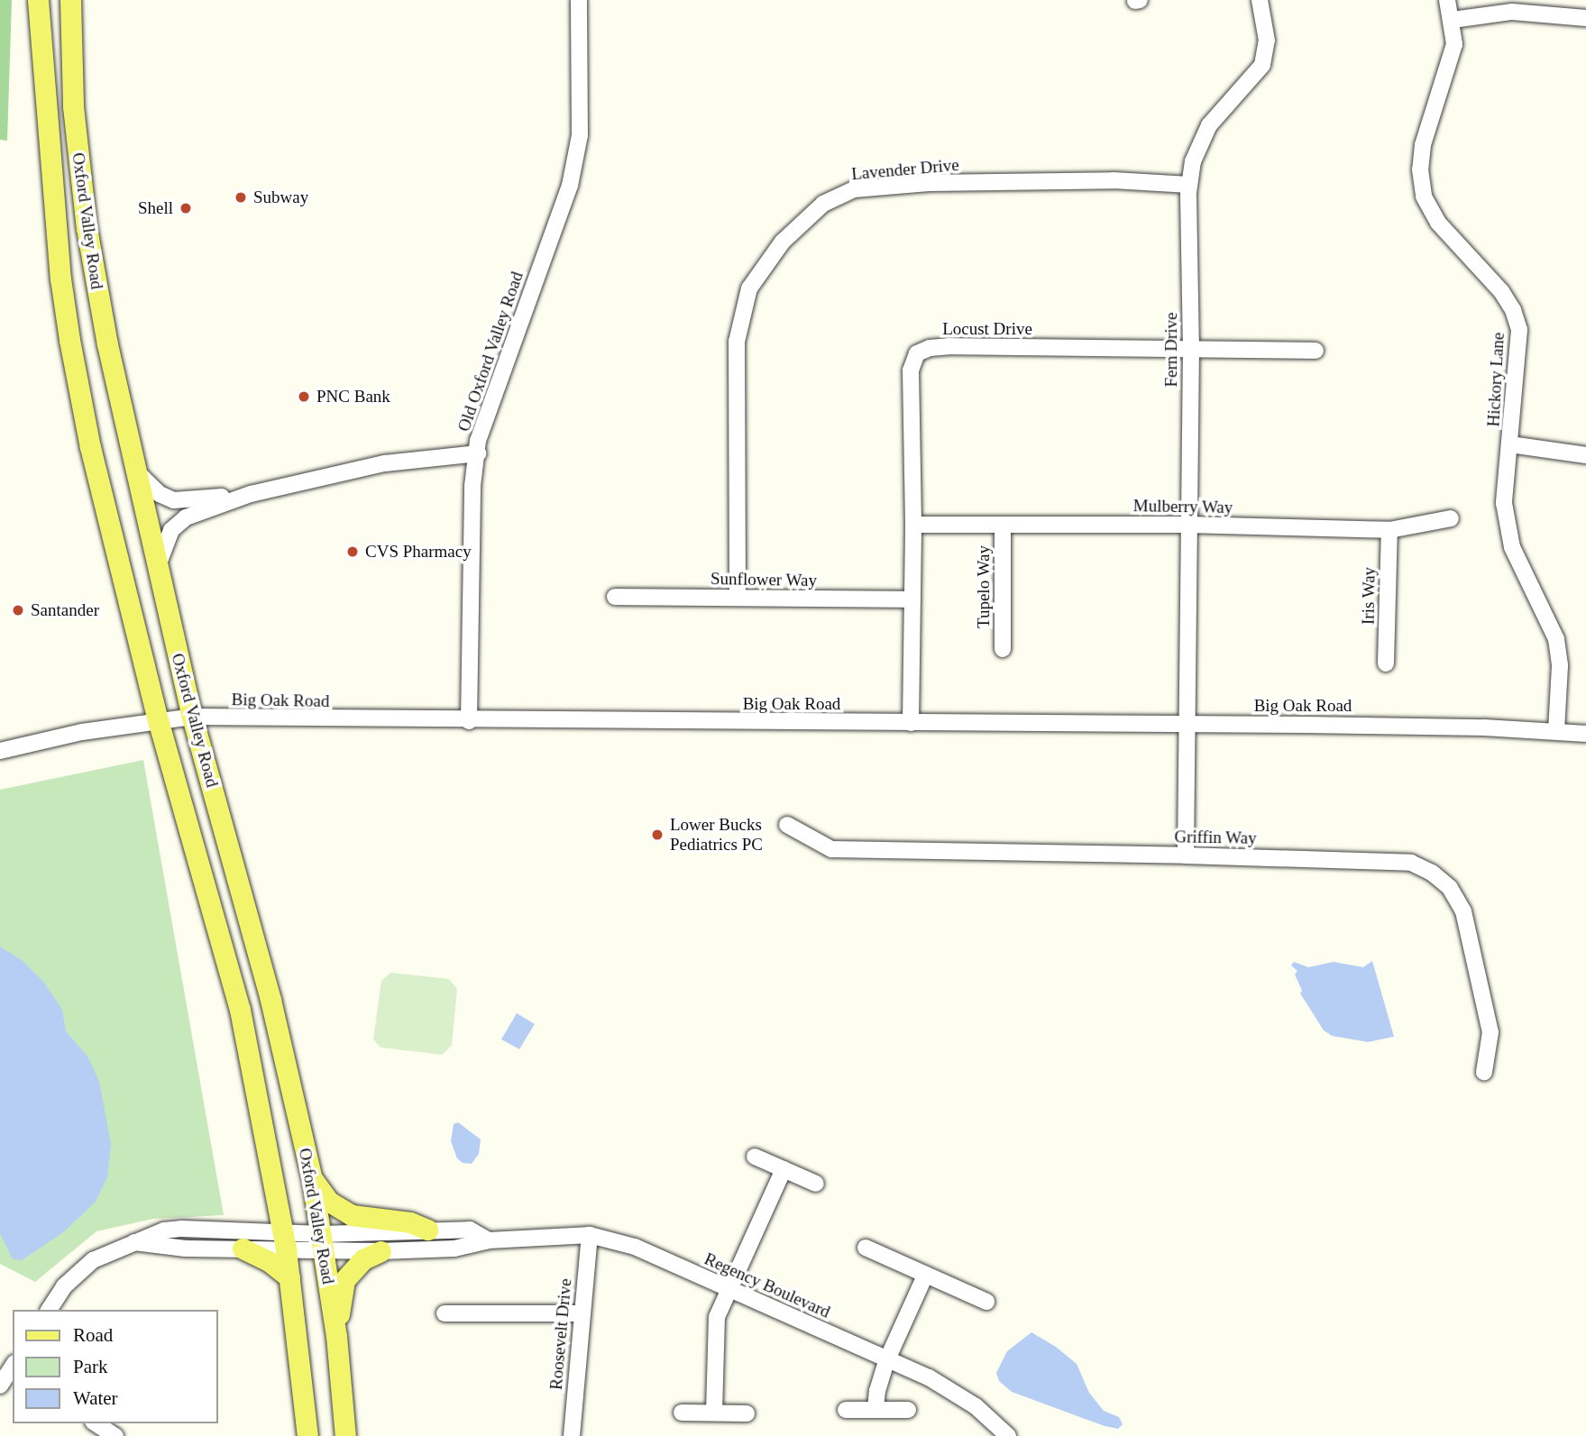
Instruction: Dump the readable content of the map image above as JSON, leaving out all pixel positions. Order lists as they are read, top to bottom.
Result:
{
  "streets": {
    "main road": ["Oxford Valley Road"],
    "street": [
      "Lavender Drive",
      "Locust Drive",
      "Fern Drive",
      "Old Oxford Valley Road",
      "Hickory Lane",
      "Mulberry Way",
      "Sunflower Way",
      "Tupelo Way",
      "Iris Way",
      "Big Oak Road",
      "Griffin Way",
      "Regency Boulevard",
      "Roosevelt Drive"
    ]
  },
  "crossings": [
    ["Lavender Drive", "Fern Drive"],
    ["Lavender Drive", "Sunflower Way"],
    ["Oxford Valley Road", "Big Oak Road"],
    ["Oxford Valley Road", "Regency Boulevard"],
    ["Locust Drive", "Fern Drive"],
    ["Locust Drive", "Mulberry Way"],
    ["Locust Drive", "Sunflower Way"],
    ["Locust Drive", "Big Oak Road"],
    ["Fern Drive", "Mulberry Way"],
    ["Fern Drive", "Big Oak Road"],
    ["Fern Drive", "Griffin Way"],
    ["Old Oxford Valley Road", "Big Oak Road"],
    ["Hickory Lane", "Big Oak Road"],
    ["Mulberry Way", "Tupelo Way"],
    ["Mulberry Way", "Iris Way"],
    ["Regency Boulevard", "Roosevelt Drive"]
  ],
  "places": [
    "Subway",
    "Shell",
    "PNC Bank",
    "CVS Pharmacy",
    "Santander",
    "Lower Bucks Pediatrics PC"
  ],
  "legend": ["Road", "Park", "Water"]
}
